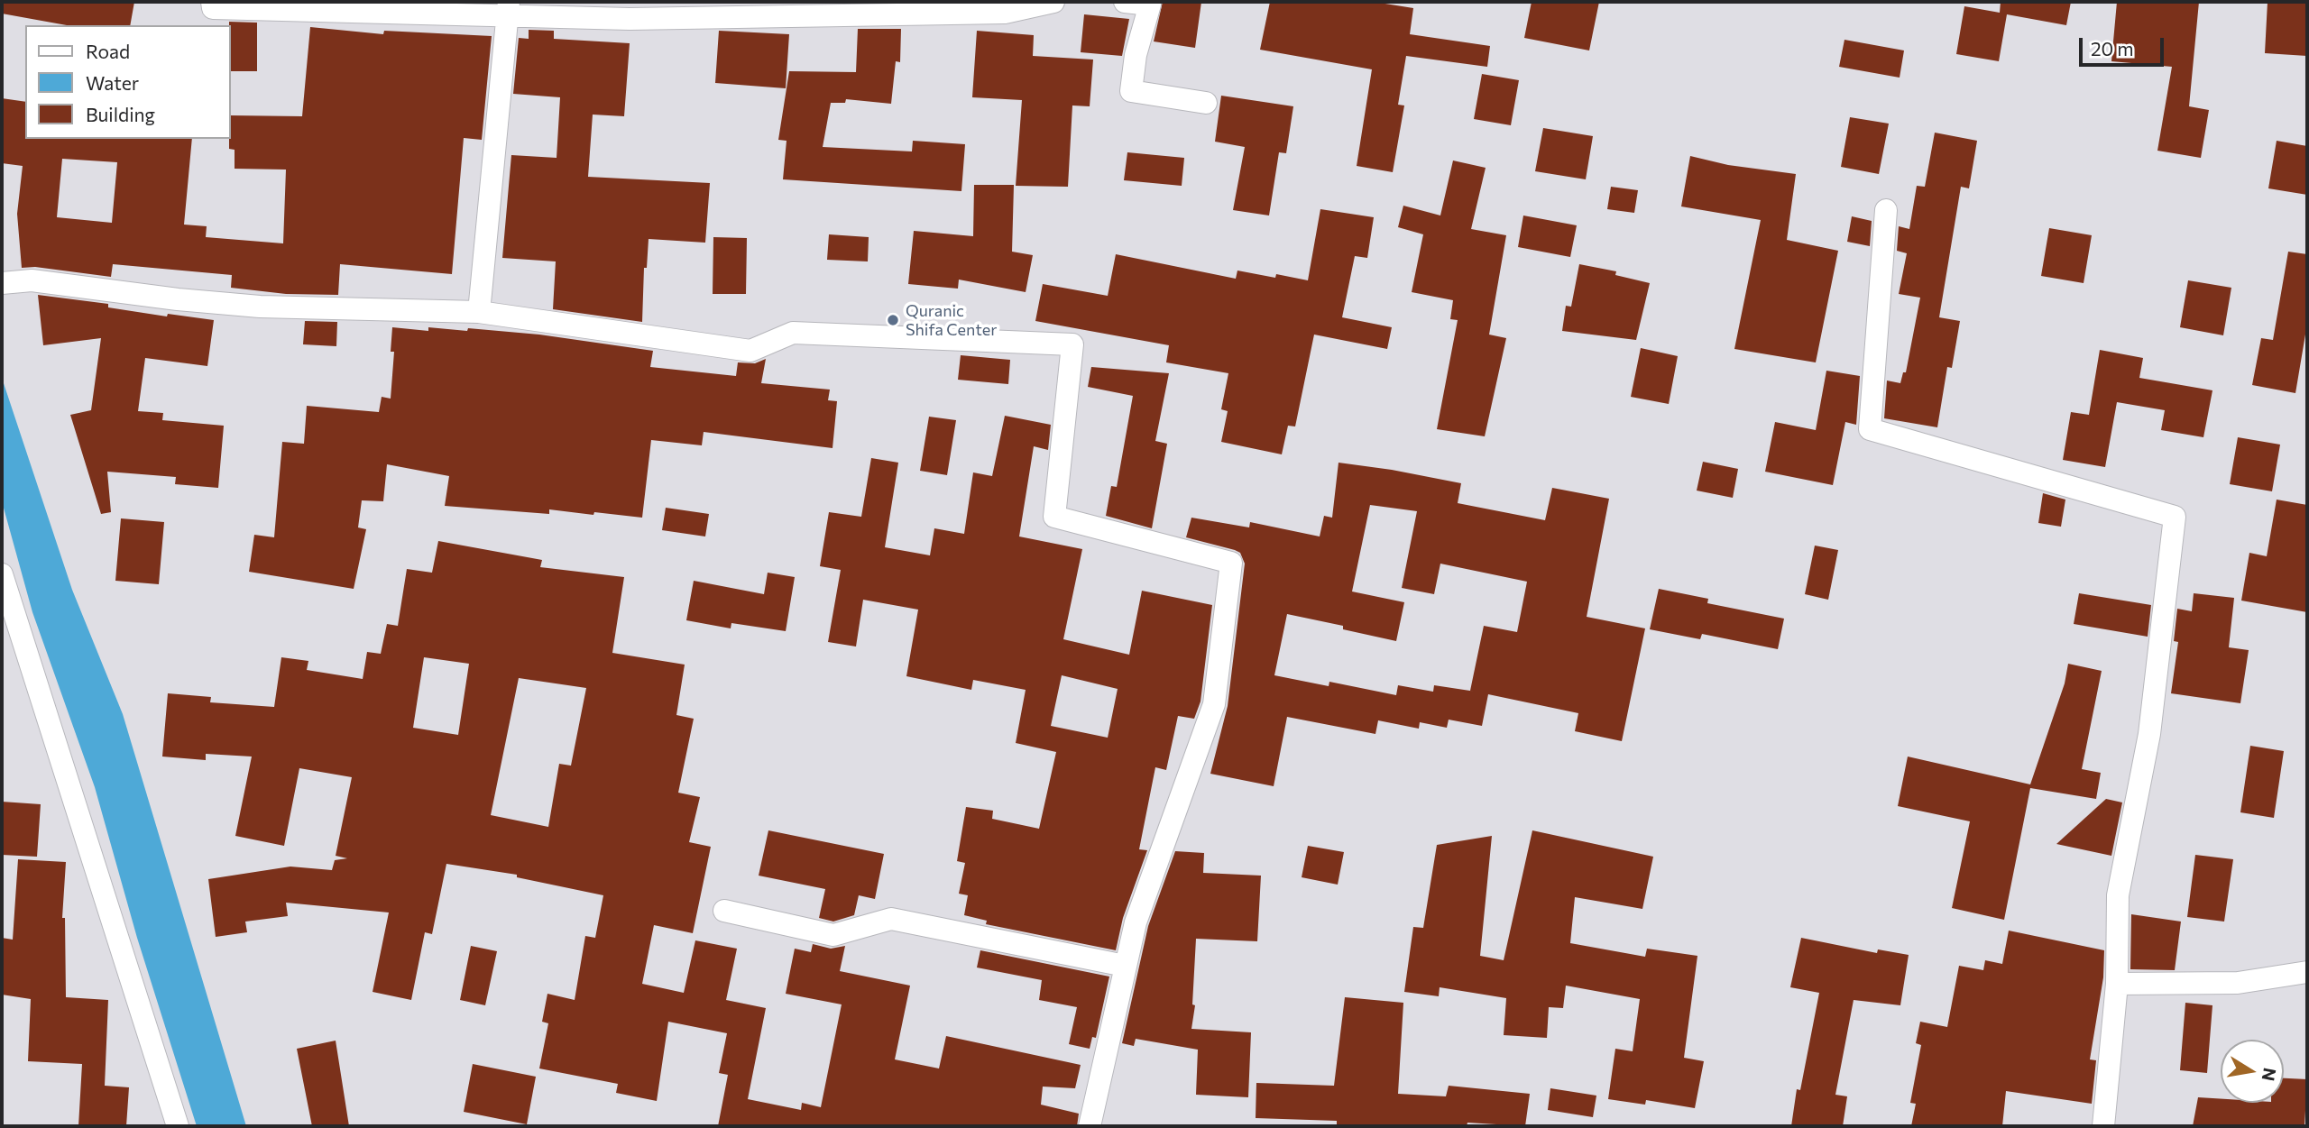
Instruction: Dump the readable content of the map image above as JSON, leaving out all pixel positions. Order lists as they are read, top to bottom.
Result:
{
  "places": ["Quranic Shifa Center"],
  "legend": ["Road", "Water", "Building"],
  "scale_bar": "20 m",
  "north": "right"
}
